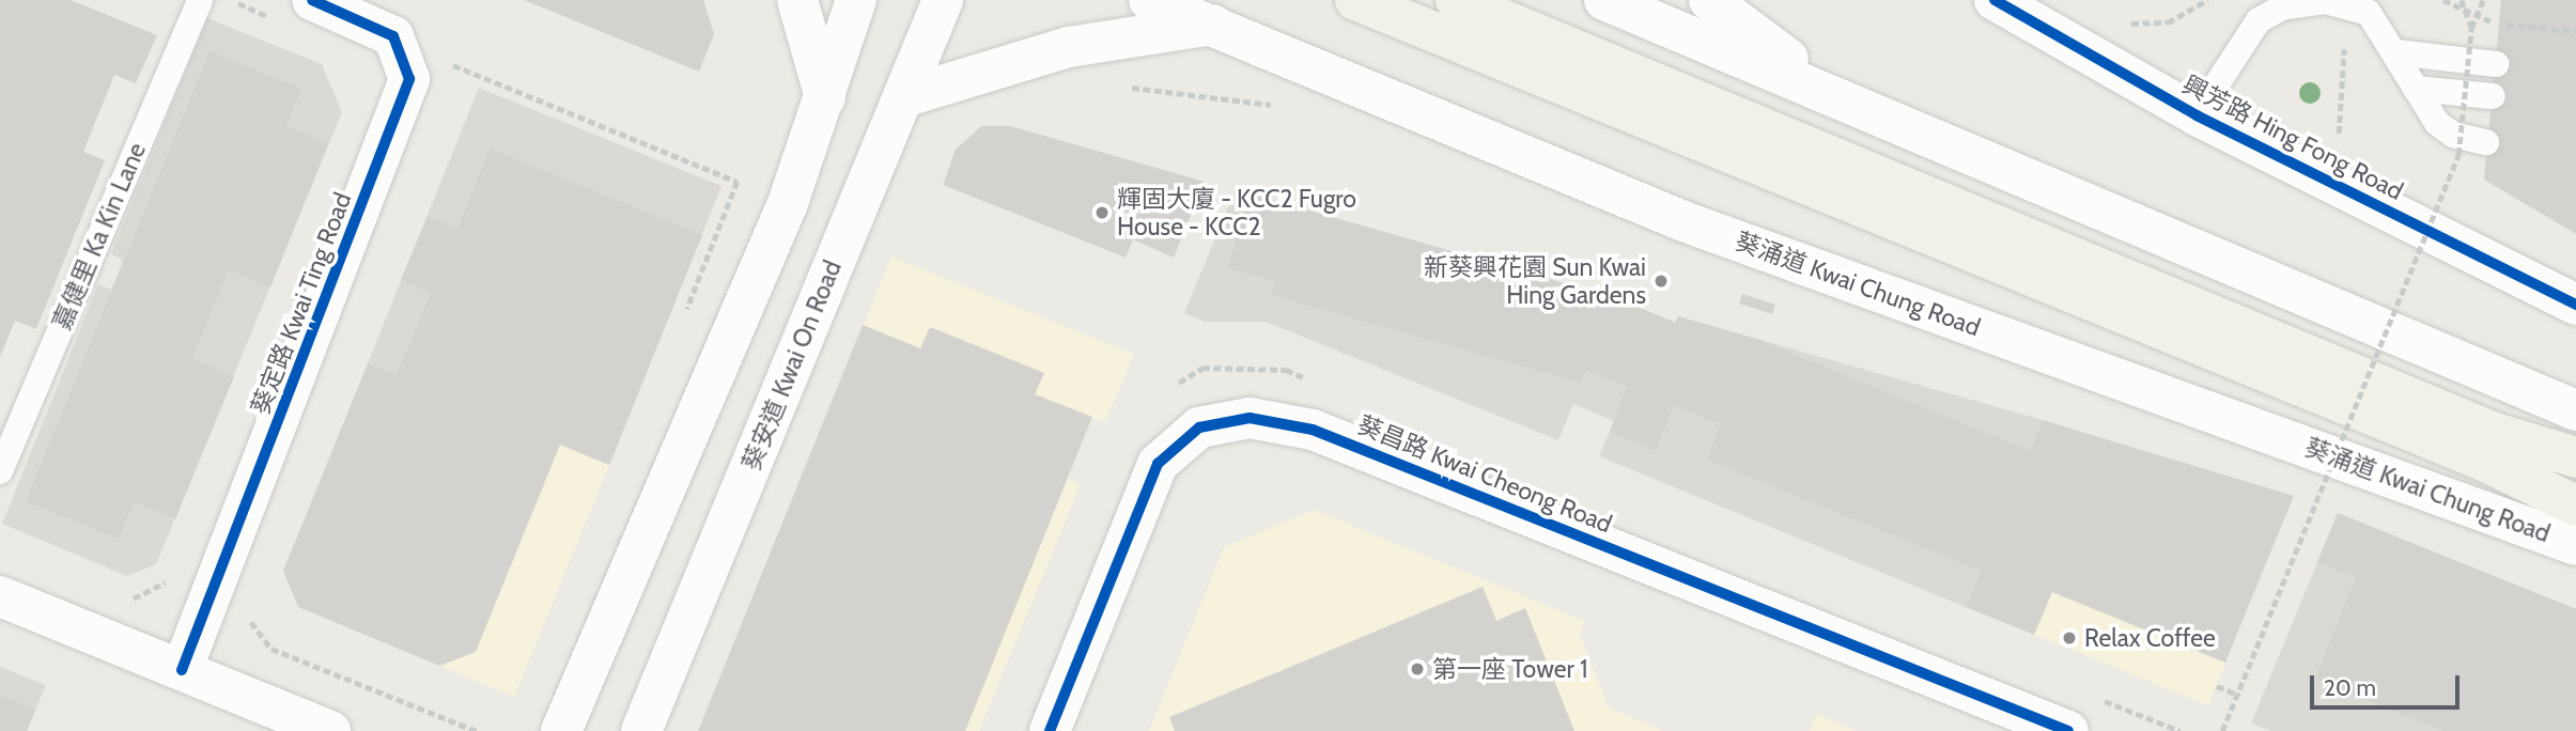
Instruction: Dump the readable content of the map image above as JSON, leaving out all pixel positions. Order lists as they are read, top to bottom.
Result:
{
  "streets": {
    "main road": [
      "興芳路 Hing Fong Road",
      "葵涌道 Kwai Chung Road",
      "葵定路 Kwai Ting Road",
      "葵安道 Kwai On Road",
      "葵昌路 Kwai Cheong Road"
    ],
    "lane": ["嘉健里 Ka Kin Lane"]
  },
  "places": [
    "輝固大廈 - KCC2 Fugro House - KCC2",
    "新葵興花園 Sun Kwai Hing Gardens",
    "Relax Coffee",
    "第一座 Tower 1"
  ],
  "scale_bar": "20 m"
}
